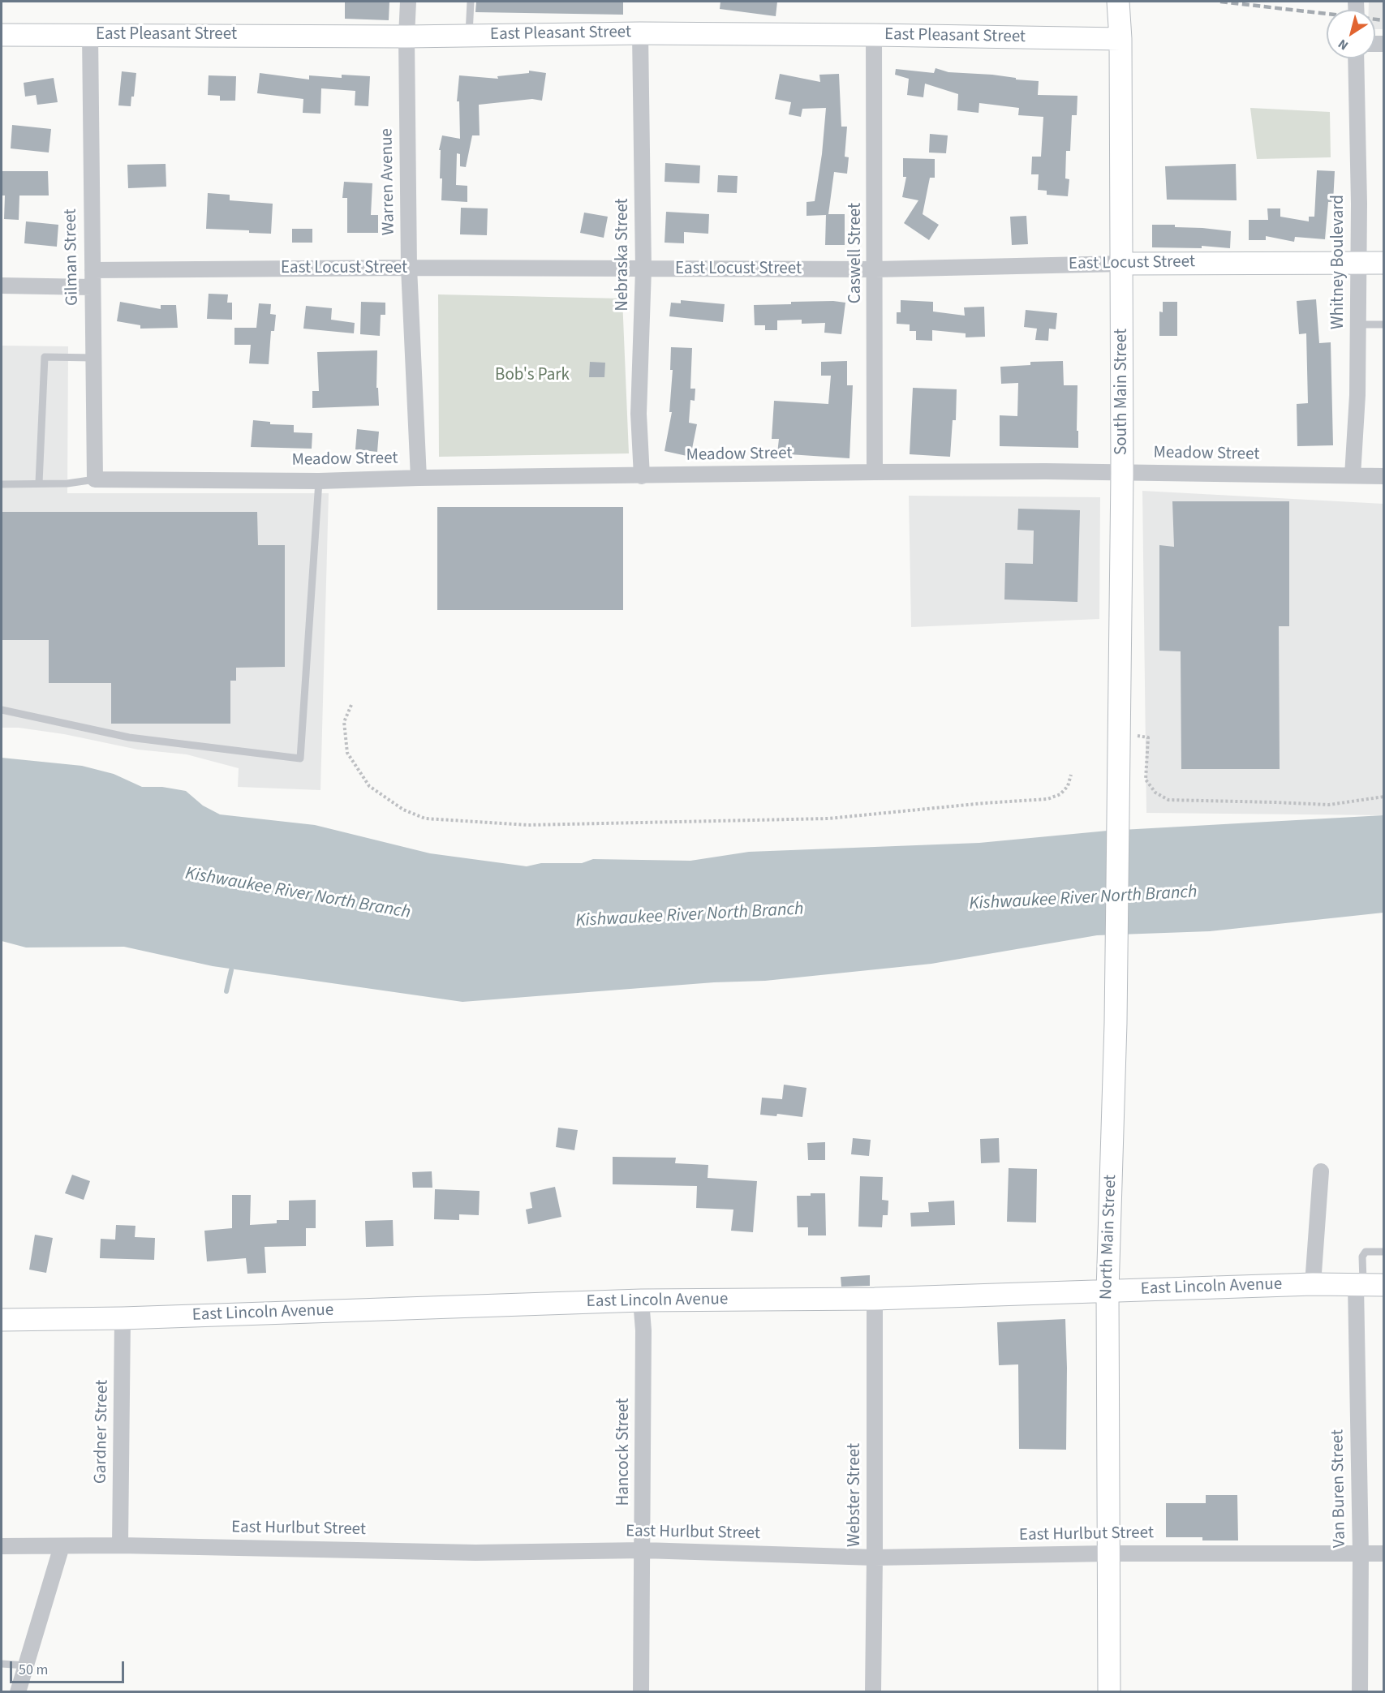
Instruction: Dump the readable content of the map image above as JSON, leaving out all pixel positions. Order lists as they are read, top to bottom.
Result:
{
  "streets": {
    "main road": [
      "East Pleasant Street",
      "East Locust Street",
      "South Main Street",
      "North Main Street",
      "East Lincoln Avenue"
    ],
    "street": [
      "Warren Avenue",
      "Caswell Street",
      "Nebraska Street",
      "Gilman Street",
      "Whitney Boulevard",
      "Meadow Street",
      "Gardner Street",
      "Hancock Street",
      "Van Buren Street",
      "Webster Street",
      "East Hurlbut Street"
    ]
  },
  "crossings": [
    ["East Pleasant Street", "Warren Avenue"],
    ["East Pleasant Street", "Caswell Street"],
    ["East Pleasant Street", "Nebraska Street"],
    ["East Pleasant Street", "Gilman Street"],
    ["East Pleasant Street", "South Main Street"],
    ["Warren Avenue", "East Locust Street"],
    ["Warren Avenue", "Meadow Street"],
    ["Caswell Street", "East Locust Street"],
    ["Caswell Street", "Meadow Street"],
    ["Nebraska Street", "East Locust Street"],
    ["Nebraska Street", "Meadow Street"],
    ["Gilman Street", "East Locust Street"],
    ["Gilman Street", "Meadow Street"],
    ["Whitney Boulevard", "East Locust Street"],
    ["Whitney Boulevard", "Meadow Street"],
    ["East Locust Street", "South Main Street"],
    ["South Main Street", "Meadow Street"],
    ["South Main Street", "North Main Street"],
    ["North Main Street", "East Lincoln Avenue"],
    ["North Main Street", "East Hurlbut Street"],
    ["East Lincoln Avenue", "Gardner Street"],
    ["East Lincoln Avenue", "Hancock Street"],
    ["East Lincoln Avenue", "Van Buren Street"],
    ["East Lincoln Avenue", "Webster Street"],
    ["Gardner Street", "East Hurlbut Street"],
    ["Hancock Street", "East Hurlbut Street"],
    ["Van Buren Street", "East Hurlbut Street"],
    ["Webster Street", "East Hurlbut Street"]
  ],
  "water": ["Kishwaukee River North Branch"],
  "parks": ["Bob's Park"],
  "scale_bar": "50 m",
  "north": "bottom left"
}
